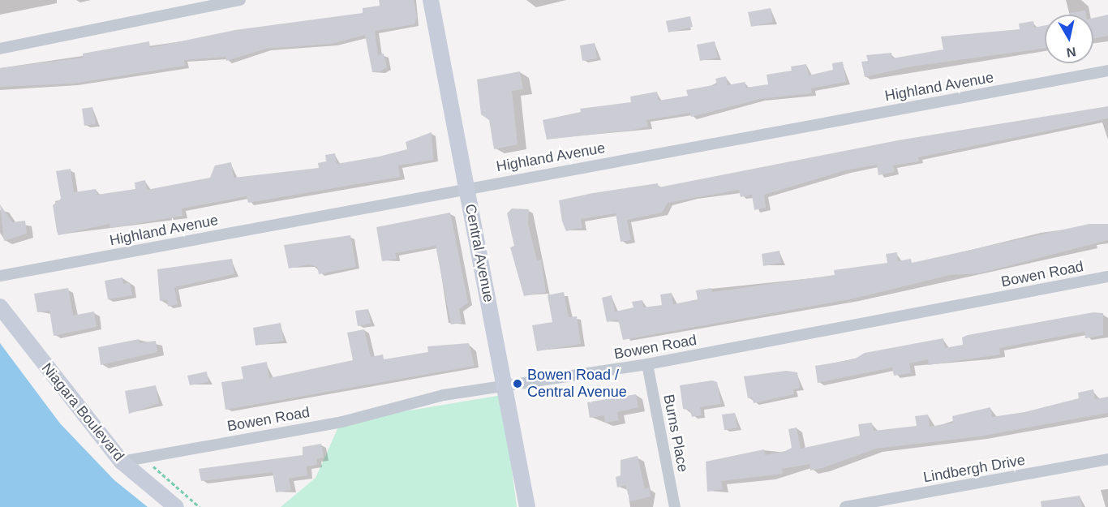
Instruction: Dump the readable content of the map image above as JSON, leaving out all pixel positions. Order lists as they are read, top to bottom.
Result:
{
  "streets": {
    "main road": ["Central Avenue", "Niagara Boulevard"],
    "street": [
      "Highland Avenue",
      "Bowen Road",
      "Burns Place",
      "Lindbergh Drive"
    ]
  },
  "crossings": [
    ["Highland Avenue", "Central Avenue"],
    ["Central Avenue", "Bowen Road"],
    ["Bowen Road", "Niagara Boulevard"],
    ["Bowen Road", "Burns Place"]
  ],
  "places": ["Bowen Road / Central Avenue"],
  "north": "bottom"
}
